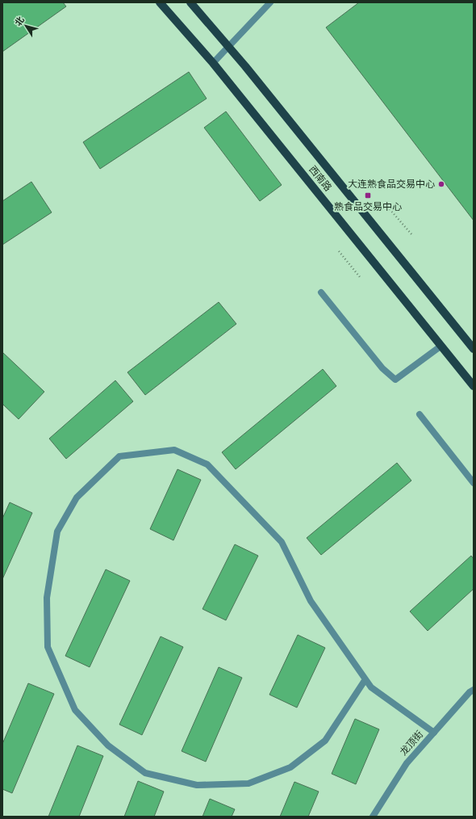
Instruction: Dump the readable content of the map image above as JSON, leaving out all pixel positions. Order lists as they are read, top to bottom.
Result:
{
  "streets": {
    "main road": ["西南路"],
    "street": ["龙顶街"]
  },
  "places": {
    "other": ["大连熟食品交易中心"],
    "transit": ["熟食品交易中心"]
  },
  "north": "top left"
}
